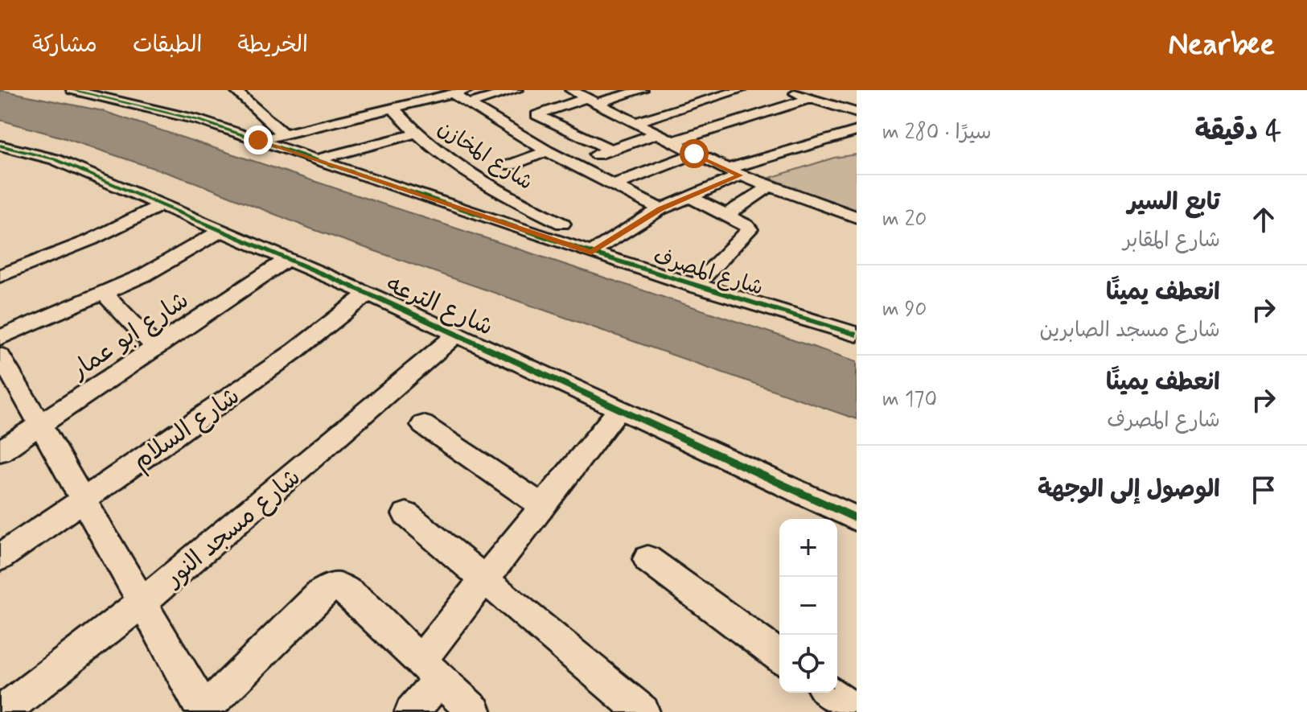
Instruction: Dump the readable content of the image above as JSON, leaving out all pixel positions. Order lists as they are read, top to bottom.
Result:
{
  "streets": {
    "street": [
      "شارع المخازن",
      "شارع المصرف",
      "شارع الترعه",
      "شارع ابو عمار",
      "شارع السلام",
      "شارع مسجد النور"
    ]
  },
  "crossings": [
    ["شارع الترعه", "شارع ابو عمار"],
    ["شارع الترعه", "شارع السلام"],
    ["شارع الترعه", "شارع مسجد النور"]
  ],
  "page": {
    "header": "Nearbee",
    "nav": ["الخريطة", "الطبقات", "مشاركة"],
    "heading": ["4 دقيقة", "سيرًا · 280 m"],
    "list": [
      ["تابع السير", "شارع المقابر", "20 m"],
      ["انعطف يمينًا", "شارع مسجد الصابرين", "90 m"],
      ["انعطف يمينًا", "شارع المصرف", "170 m"],
      "الوصول إلى الوجهة"
    ],
    "map_buttons": ["+", "−"]
  }
}
